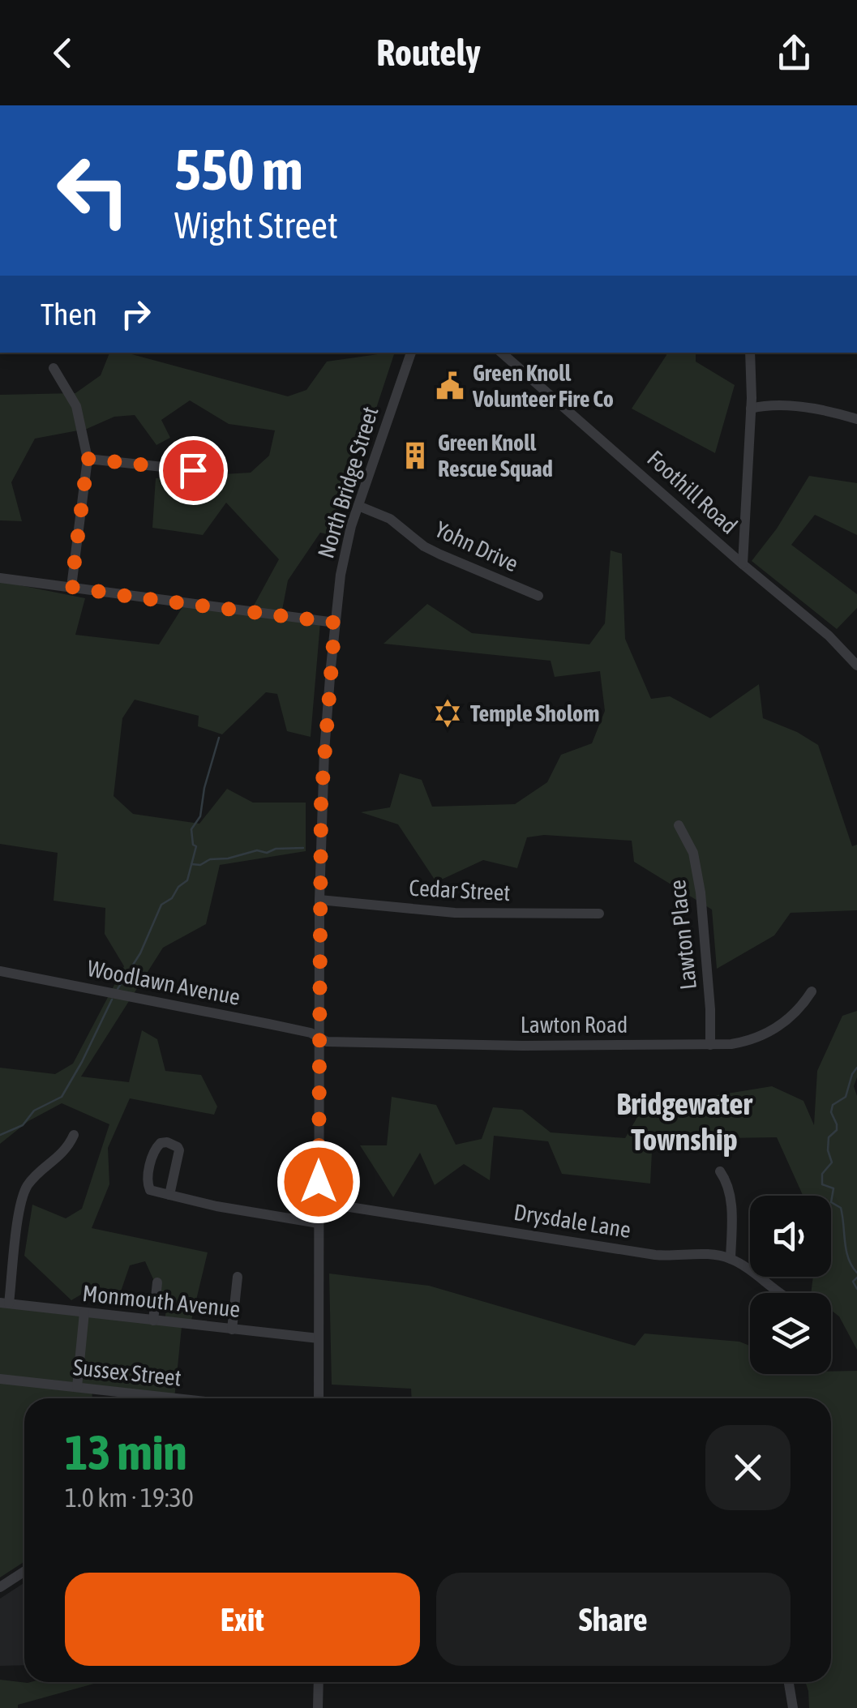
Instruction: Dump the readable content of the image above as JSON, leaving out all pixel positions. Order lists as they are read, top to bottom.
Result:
{
  "streets": {
    "street": [
      "North Bridge Street",
      "Foothill Road",
      "Yohn Drive",
      "Cedar Street",
      "Lawton Place",
      "Woodlawn Avenue",
      "Lawton Road",
      "Drysdale Lane",
      "Monmouth Avenue",
      "Sussex Street"
    ]
  },
  "crossings": [
    ["North Bridge Street", "Yohn Drive"],
    ["North Bridge Street", "Cedar Street"],
    ["North Bridge Street", "Woodlawn Avenue"],
    ["North Bridge Street", "Lawton Road"],
    ["North Bridge Street", "Drysdale Lane"],
    ["North Bridge Street", "Monmouth Avenue"],
    ["Lawton Place", "Lawton Road"],
    ["Woodlawn Avenue", "Lawton Road"]
  ],
  "districts": ["Bridgewater Township"],
  "places": {
    "public building": ["Green Knoll Volunteer Fire Co"],
    "building": ["Green Knoll Rescue Squad"],
    "synagogue": ["Temple Sholom"]
  },
  "page": {
    "header": "Routely",
    "turn": ["550 m", "Wight Street"],
    "then": "Then",
    "heading": ["13 min", "1.0 km · 19:30"],
    "buttons": ["Exit", "Share"]
  }
}
